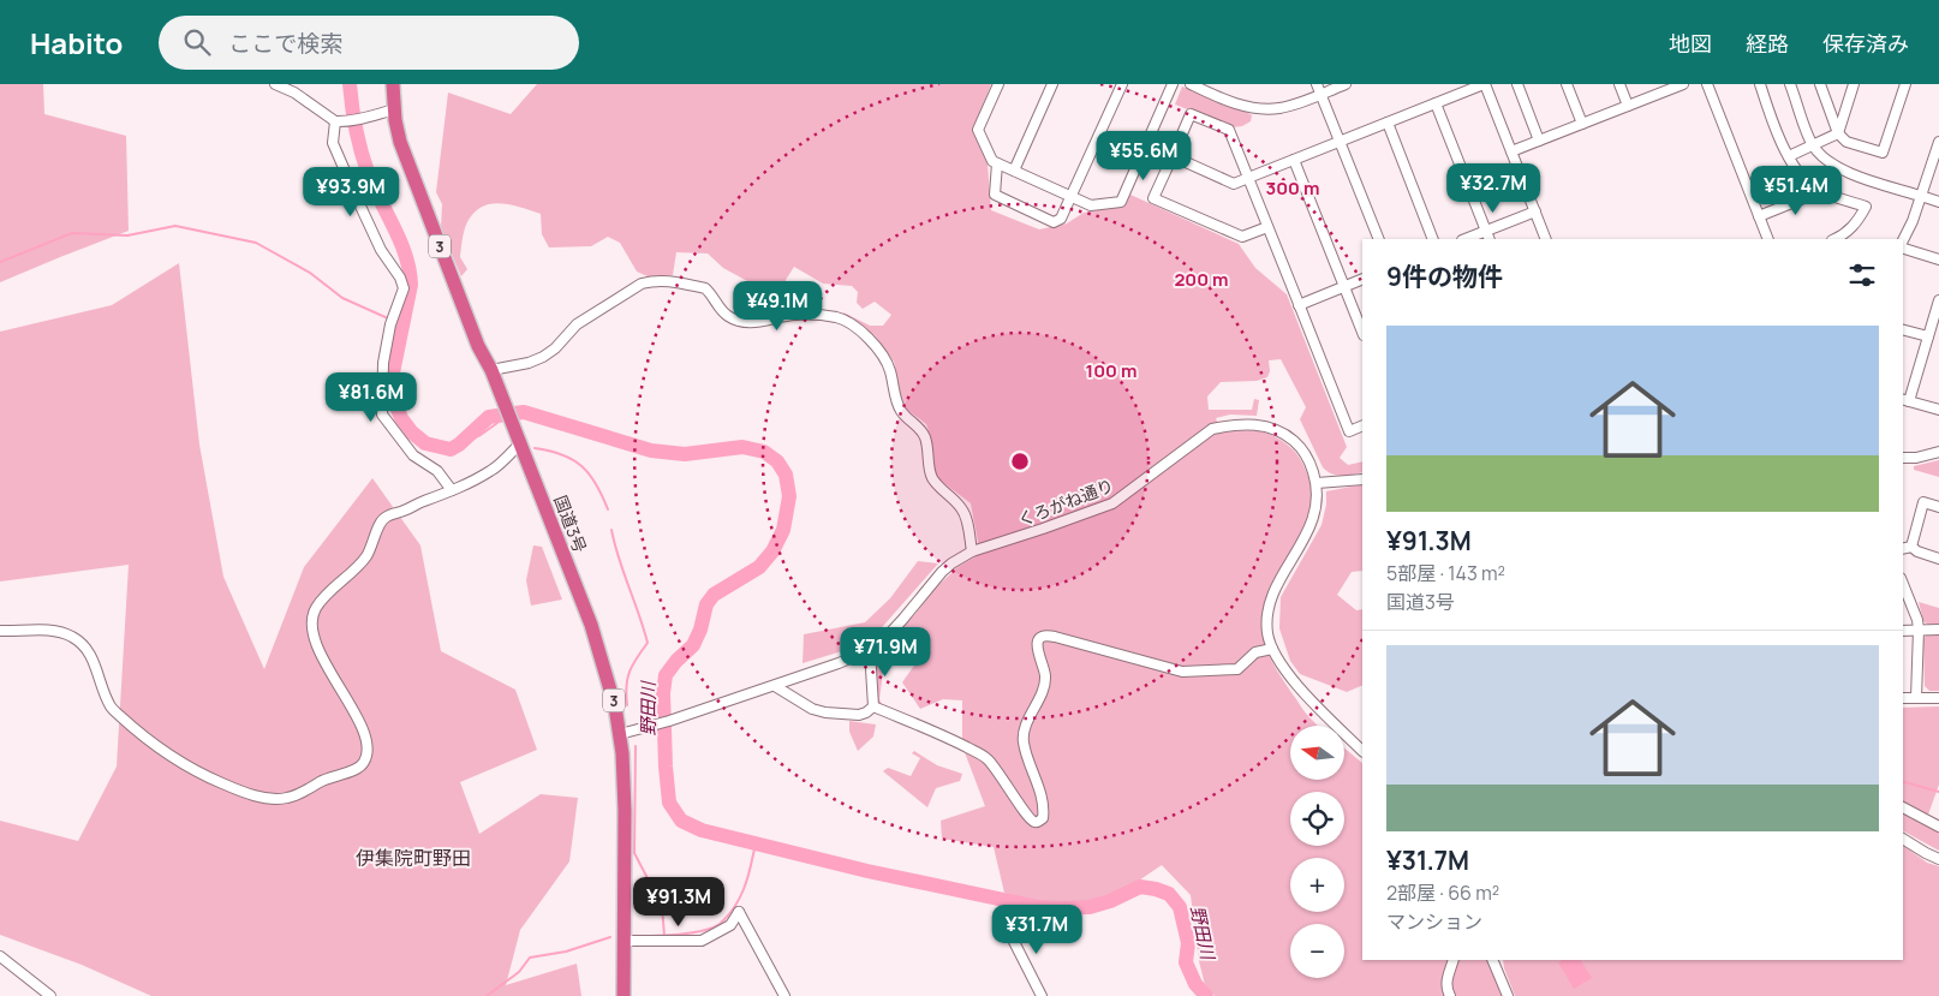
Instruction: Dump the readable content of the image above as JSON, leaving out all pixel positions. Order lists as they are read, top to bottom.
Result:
{
  "streets": {
    "highway": ["3", "国道3号"],
    "street": ["くろがね通り"]
  },
  "crossings": [
    ["くろがね通り", "国道3号"]
  ],
  "districts": ["伊集院町野田"],
  "water": ["野田川"],
  "north": "left",
  "page": {
    "header": "Habito",
    "search": "ここで検索",
    "nav": ["地図", "経路", "保存済み"],
    "price": [
      "¥55.6M",
      "¥32.7M",
      "¥51.4M",
      "¥93.9M",
      "¥49.1M",
      "¥81.6M",
      "¥71.9M",
      "¥91.3M",
      "¥31.7M"
    ],
    "heading": "9件の物件",
    "list": [
      {
        "name": "¥91.3M",
        "note": "5部屋 · 143 m² · 国道3号"
      },
      {
        "name": "¥31.7M",
        "note": "2部屋 · 66 m² · マンション"
      }
    ],
    "map_buttons": ["+", "−"]
  },
  "rings": ["300 m", "200 m", "100 m"]
}
